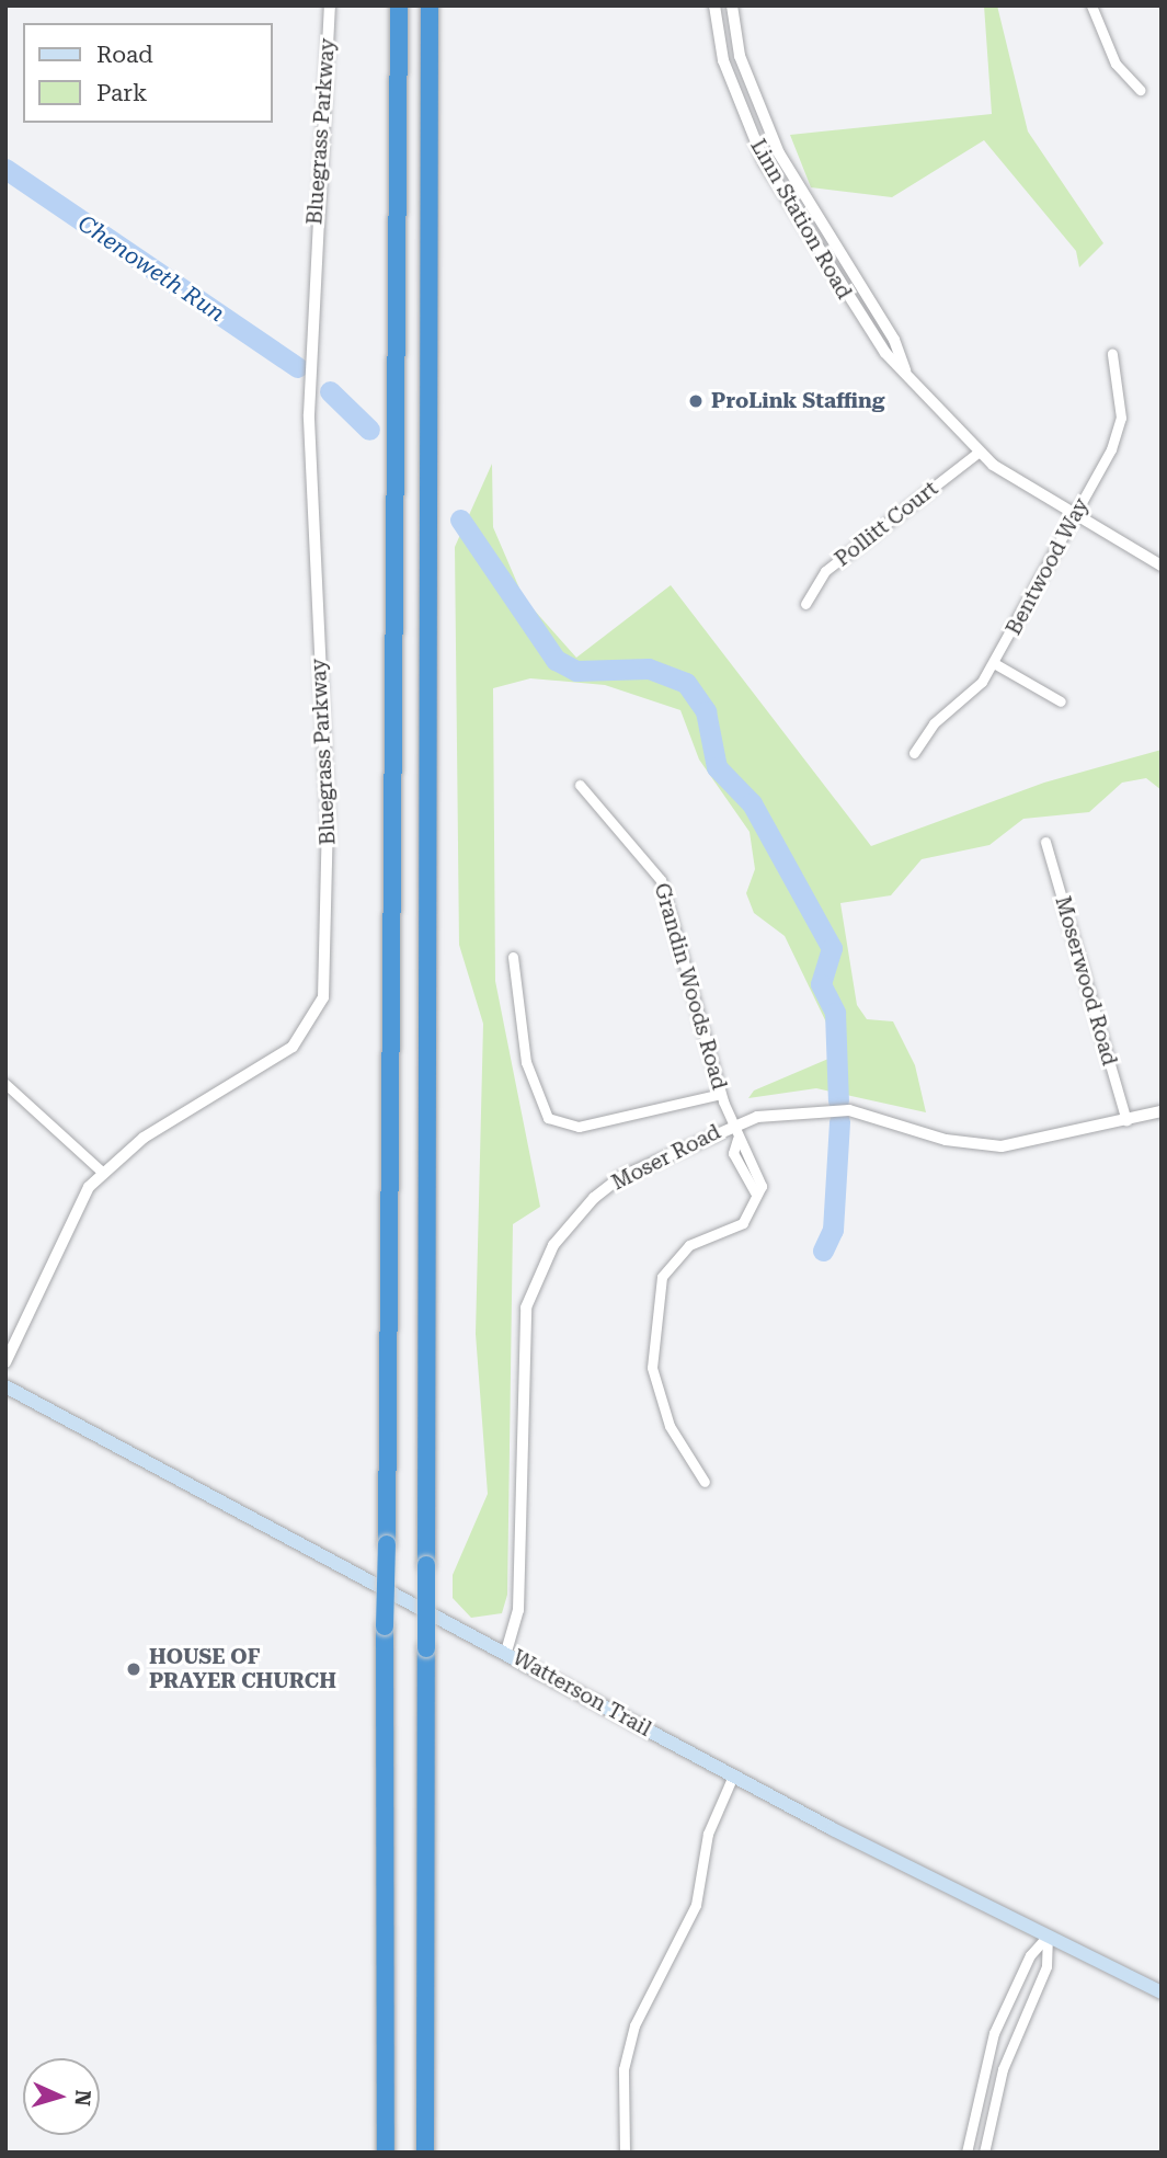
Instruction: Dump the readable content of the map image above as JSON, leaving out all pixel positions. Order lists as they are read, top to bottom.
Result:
{
  "streets": {
    "main road": ["Watterson Trail"],
    "street": [
      "Bluegrass Parkway",
      "Linn Station Road",
      "Pollitt Court",
      "Bentwood Way",
      "Moserwood Road",
      "Grandin Woods Road",
      "Moser Road"
    ]
  },
  "crossings": [
    ["Linn Station Road", "Pollitt Court"],
    ["Linn Station Road", "Bentwood Way"],
    ["Moserwood Road", "Moser Road"],
    ["Grandin Woods Road", "Moser Road"],
    ["Moser Road", "Watterson Trail"]
  ],
  "water": ["Chenoweth Run"],
  "places": ["ProLink Staffing", "HOUSE OF PRAYER CHURCH"],
  "legend": ["Road", "Park"],
  "north": "right"
}
